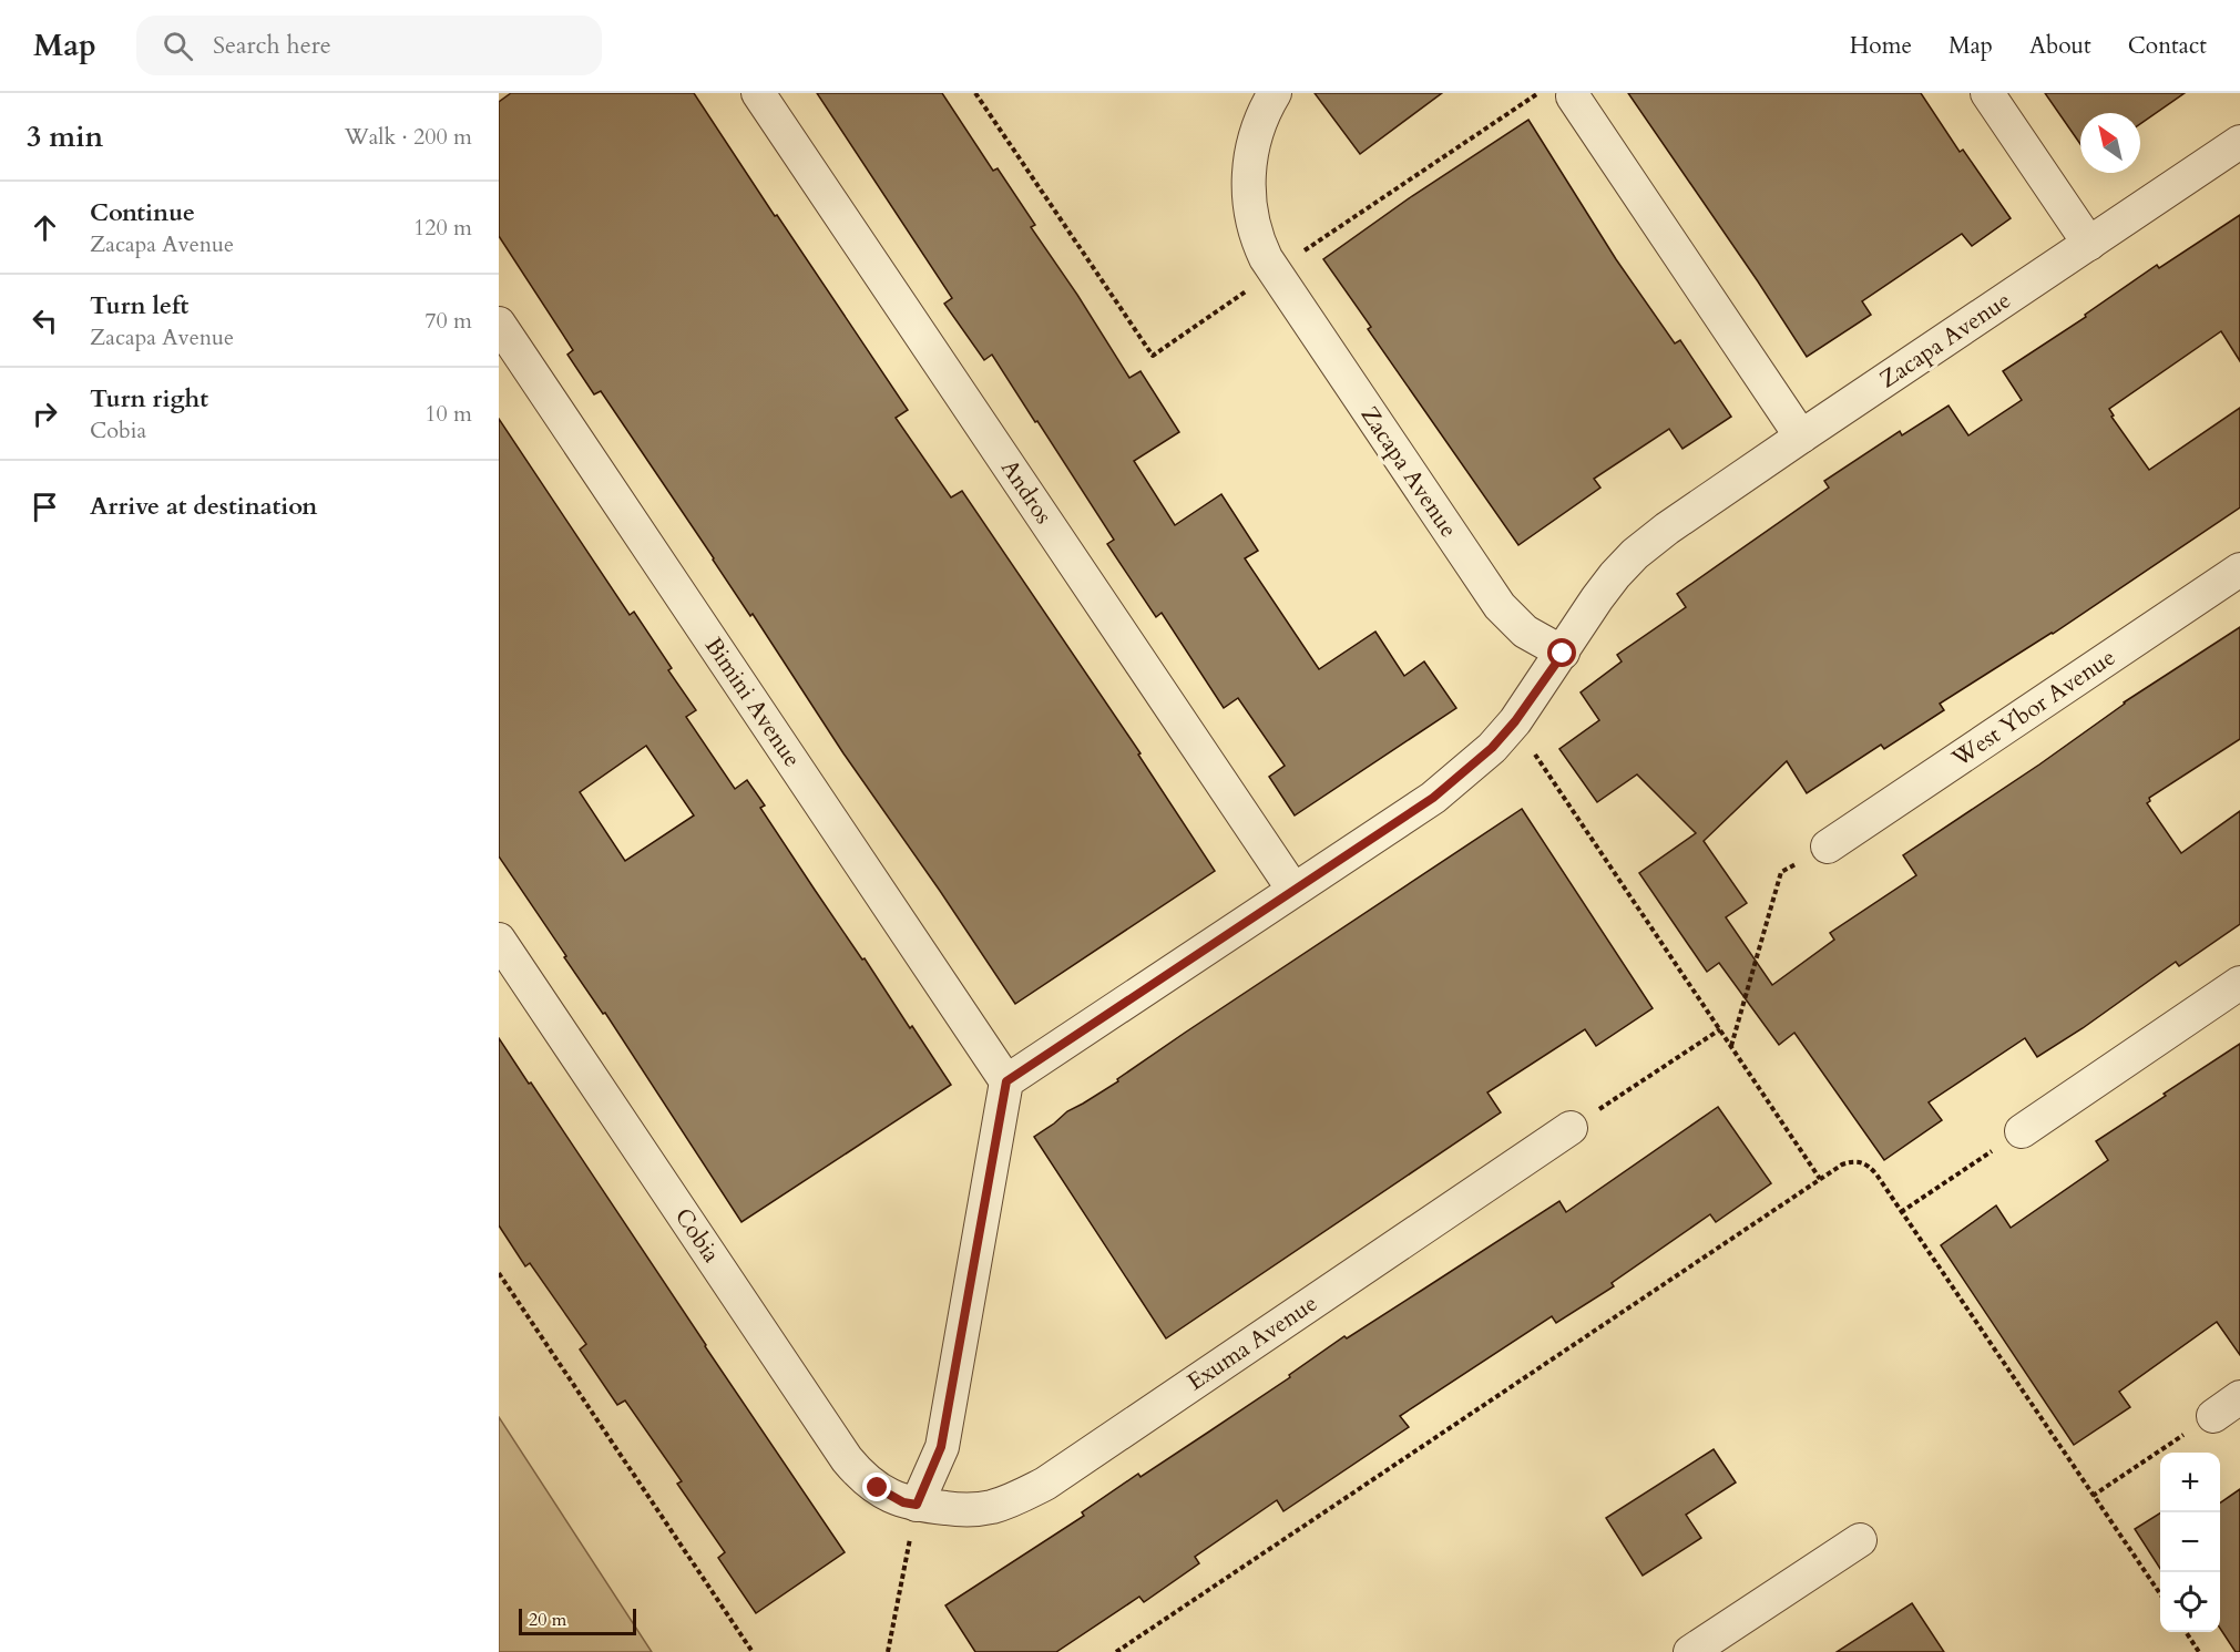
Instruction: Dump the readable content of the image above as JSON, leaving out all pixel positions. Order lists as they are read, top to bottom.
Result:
{
  "streets": {
    "street": [
      "Zacapa Avenue",
      "Andros",
      "Bimini Avenue",
      "West Ybor Avenue",
      "Cobia",
      "Exuma Avenue"
    ]
  },
  "crossings": [
    ["Zacapa Avenue", "Andros"],
    ["Zacapa Avenue", "Bimini Avenue"],
    ["Cobia", "Exuma Avenue"]
  ],
  "scale_bar": "20 m",
  "north": "top left",
  "page": {
    "header": "Map",
    "search": "Search here",
    "nav": [
      "Home",
      "Map",
      "About",
      "Contact"
    ],
    "heading": ["3 min", "Walk · 200 m"],
    "list": [
      ["Continue", "Zacapa Avenue", "120 m"],
      ["Turn left", "Zacapa Avenue", "70 m"],
      ["Turn right", "Cobia", "10 m"],
      "Arrive at destination"
    ],
    "map_buttons": ["+", "−"],
    "scale": "20 m"
  }
}
